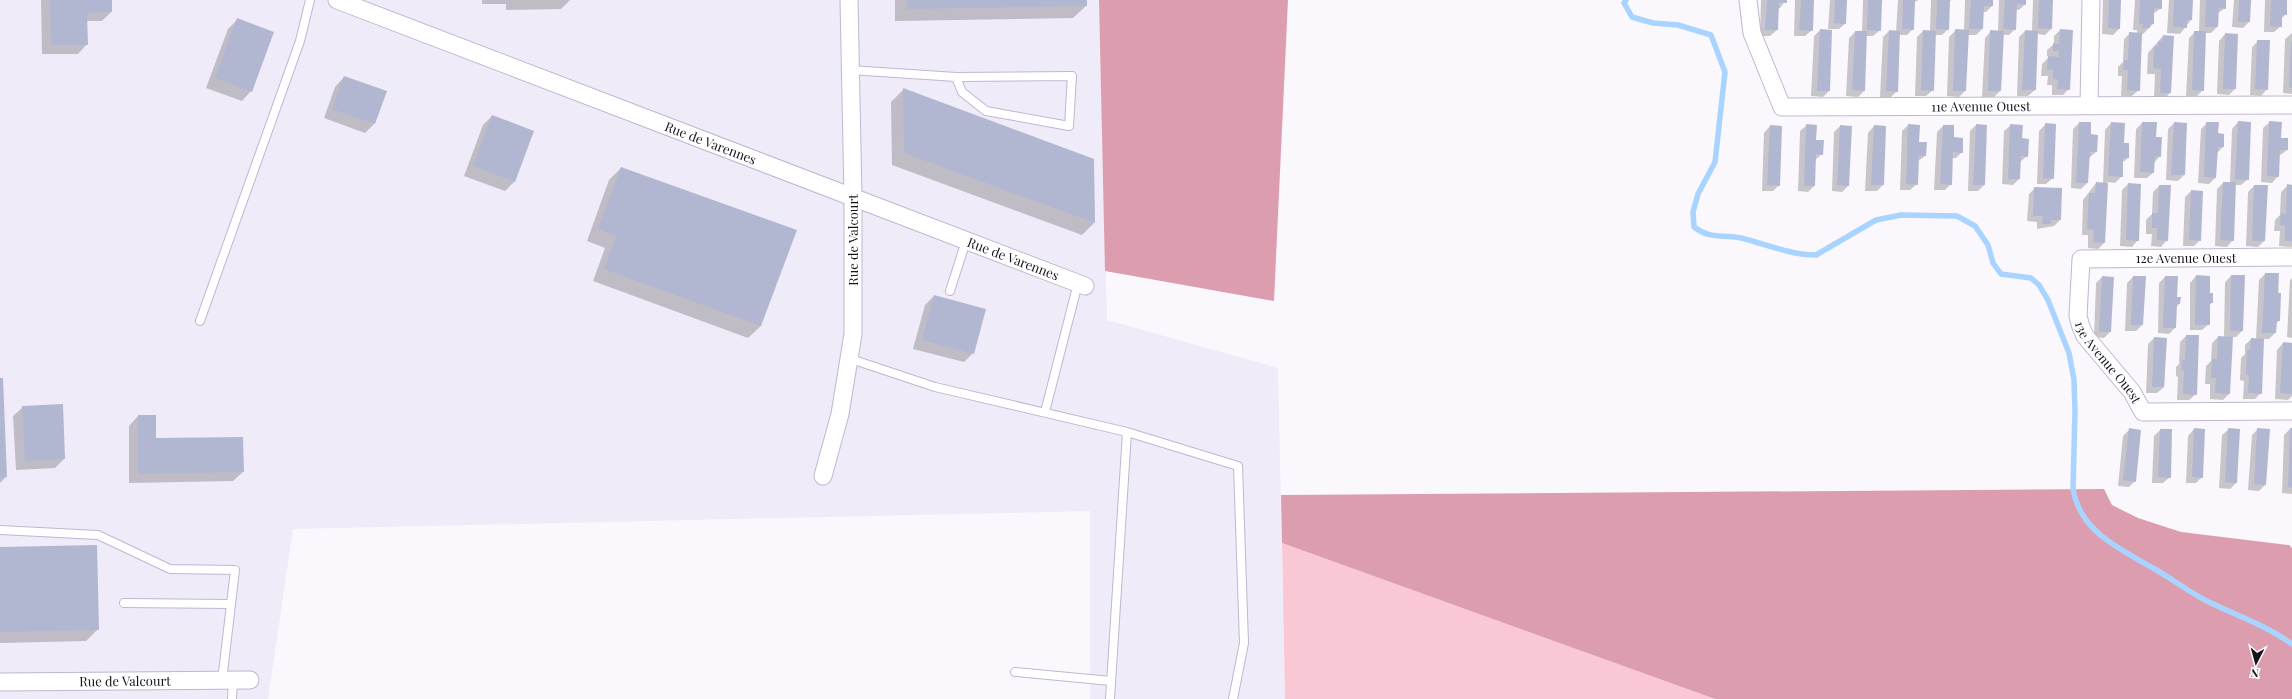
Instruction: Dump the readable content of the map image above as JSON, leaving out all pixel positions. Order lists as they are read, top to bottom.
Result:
{
  "streets": {
    "street": [
      "11e Avenue Ouest",
      "Rue de Varennes",
      "Rue de Valcourt",
      "12e Avenue Ouest",
      "13e Avenue Ouest"
    ]
  },
  "crossings": [
    ["Rue de Varennes", "Rue de Valcourt"],
    ["12e Avenue Ouest", "13e Avenue Ouest"]
  ],
  "north": "bottom"
}
